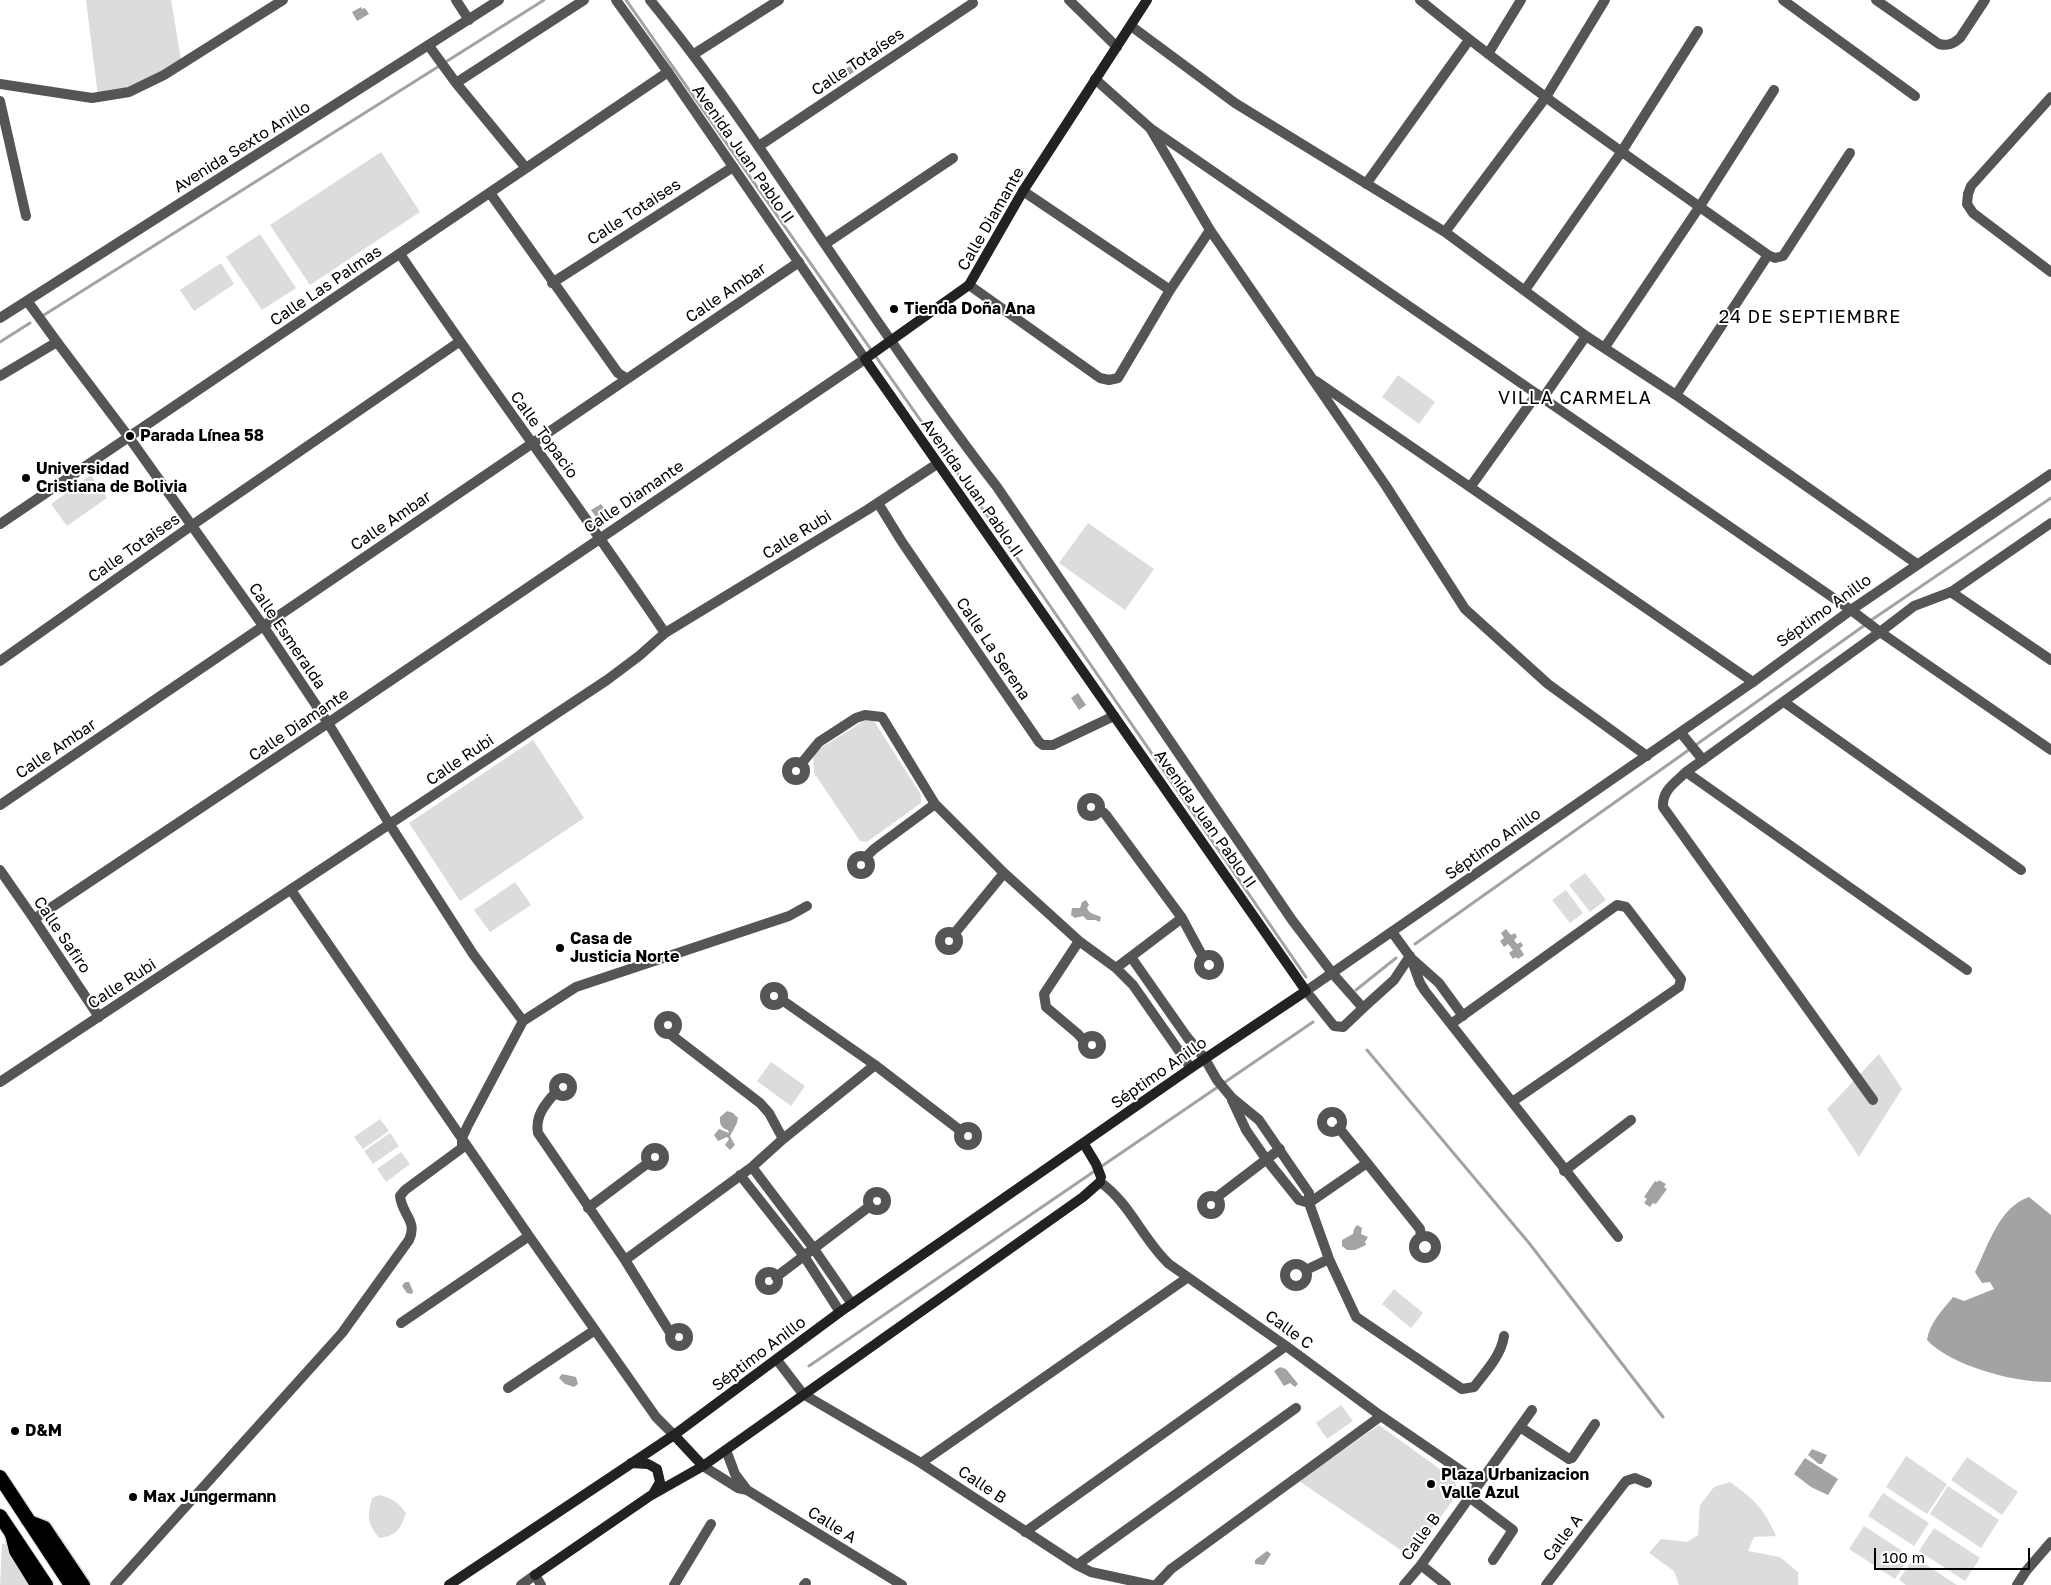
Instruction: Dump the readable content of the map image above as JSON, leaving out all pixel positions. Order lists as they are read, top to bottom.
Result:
{
  "streets": {
    "main road": ["Avenida Juan Pablo II", "Calle Diamante", "Séptimo Anillo"],
    "street": [
      "Calle Totaíses",
      "Avenida Sexto Anillo",
      "Calle Totaises",
      "Calle Las Palmas",
      "Calle Ambar",
      "Calle Topacio",
      "Calle Rubi",
      "Calle Esmeralda",
      "Calle La Serena",
      "Calle Safiro",
      "Calle C",
      "Calle B",
      "Calle A"
    ]
  },
  "crossings": [
    ["Avenida Sexto Anillo", "Calle Esmeralda"],
    ["Avenida Juan Pablo II", "Calle Totaises"],
    ["Avenida Juan Pablo II", "Calle Diamante"],
    ["Avenida Juan Pablo II", "Calle Las Palmas"],
    ["Avenida Juan Pablo II", "Calle Ambar"],
    ["Avenida Juan Pablo II", "Calle Rubi"],
    ["Avenida Juan Pablo II", "Séptimo Anillo"],
    ["Avenida Juan Pablo II", "Calle La Serena"],
    ["Calle Totaises", "Calle Topacio"],
    ["Calle Totaises", "Calle Esmeralda"],
    ["Calle Diamante", "Calle Topacio"],
    ["Calle Diamante", "Calle Esmeralda"],
    ["Calle Diamante", "Calle Safiro"],
    ["Calle Las Palmas", "Calle Topacio"],
    ["Calle Las Palmas", "Calle Esmeralda"],
    ["Calle Ambar", "Calle Topacio"],
    ["Calle Ambar", "Calle Esmeralda"],
    ["Calle Topacio", "Calle Rubi"],
    ["Calle Rubi", "Calle Esmeralda"],
    ["Calle Rubi", "Calle La Serena"],
    ["Calle Rubi", "Calle Safiro"],
    ["Calle C", "Calle B"]
  ],
  "districts": ["24 DE SEPTIEMBRE", "VILLA CARMELA"],
  "places": [
    "Tienda Doña Ana",
    "Parada Línea 58",
    "Universidad Cristiana de Bolivia",
    "Casa de Justicia Norte",
    "D&M",
    "Plaza Urbanizacion Valle Azul",
    "Max Jungermann"
  ],
  "scale_bar": "100 m"
}
